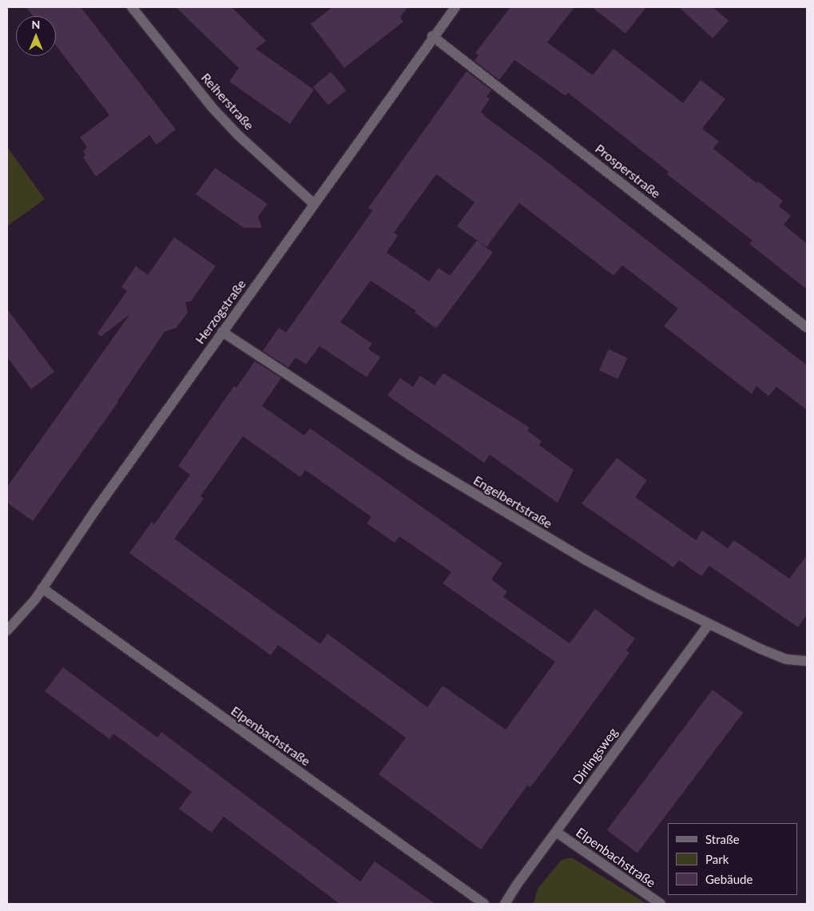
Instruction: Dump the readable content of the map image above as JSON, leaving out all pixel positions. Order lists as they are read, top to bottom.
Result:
{
  "streets": {
    "street": [
      "Reiherstraße",
      "Prosperstraße",
      "Herzogstraße",
      "Engelbertstraße",
      "Elpenbachstraße",
      "Dirlingsweg"
    ]
  },
  "crossings": [
    ["Reiherstraße", "Herzogstraße"],
    ["Prosperstraße", "Herzogstraße"],
    ["Herzogstraße", "Engelbertstraße"],
    ["Herzogstraße", "Elpenbachstraße"],
    ["Engelbertstraße", "Dirlingsweg"],
    ["Elpenbachstraße", "Dirlingsweg"]
  ],
  "legend": ["Straße", "Park", "Gebäude"],
  "north": "top"
}
